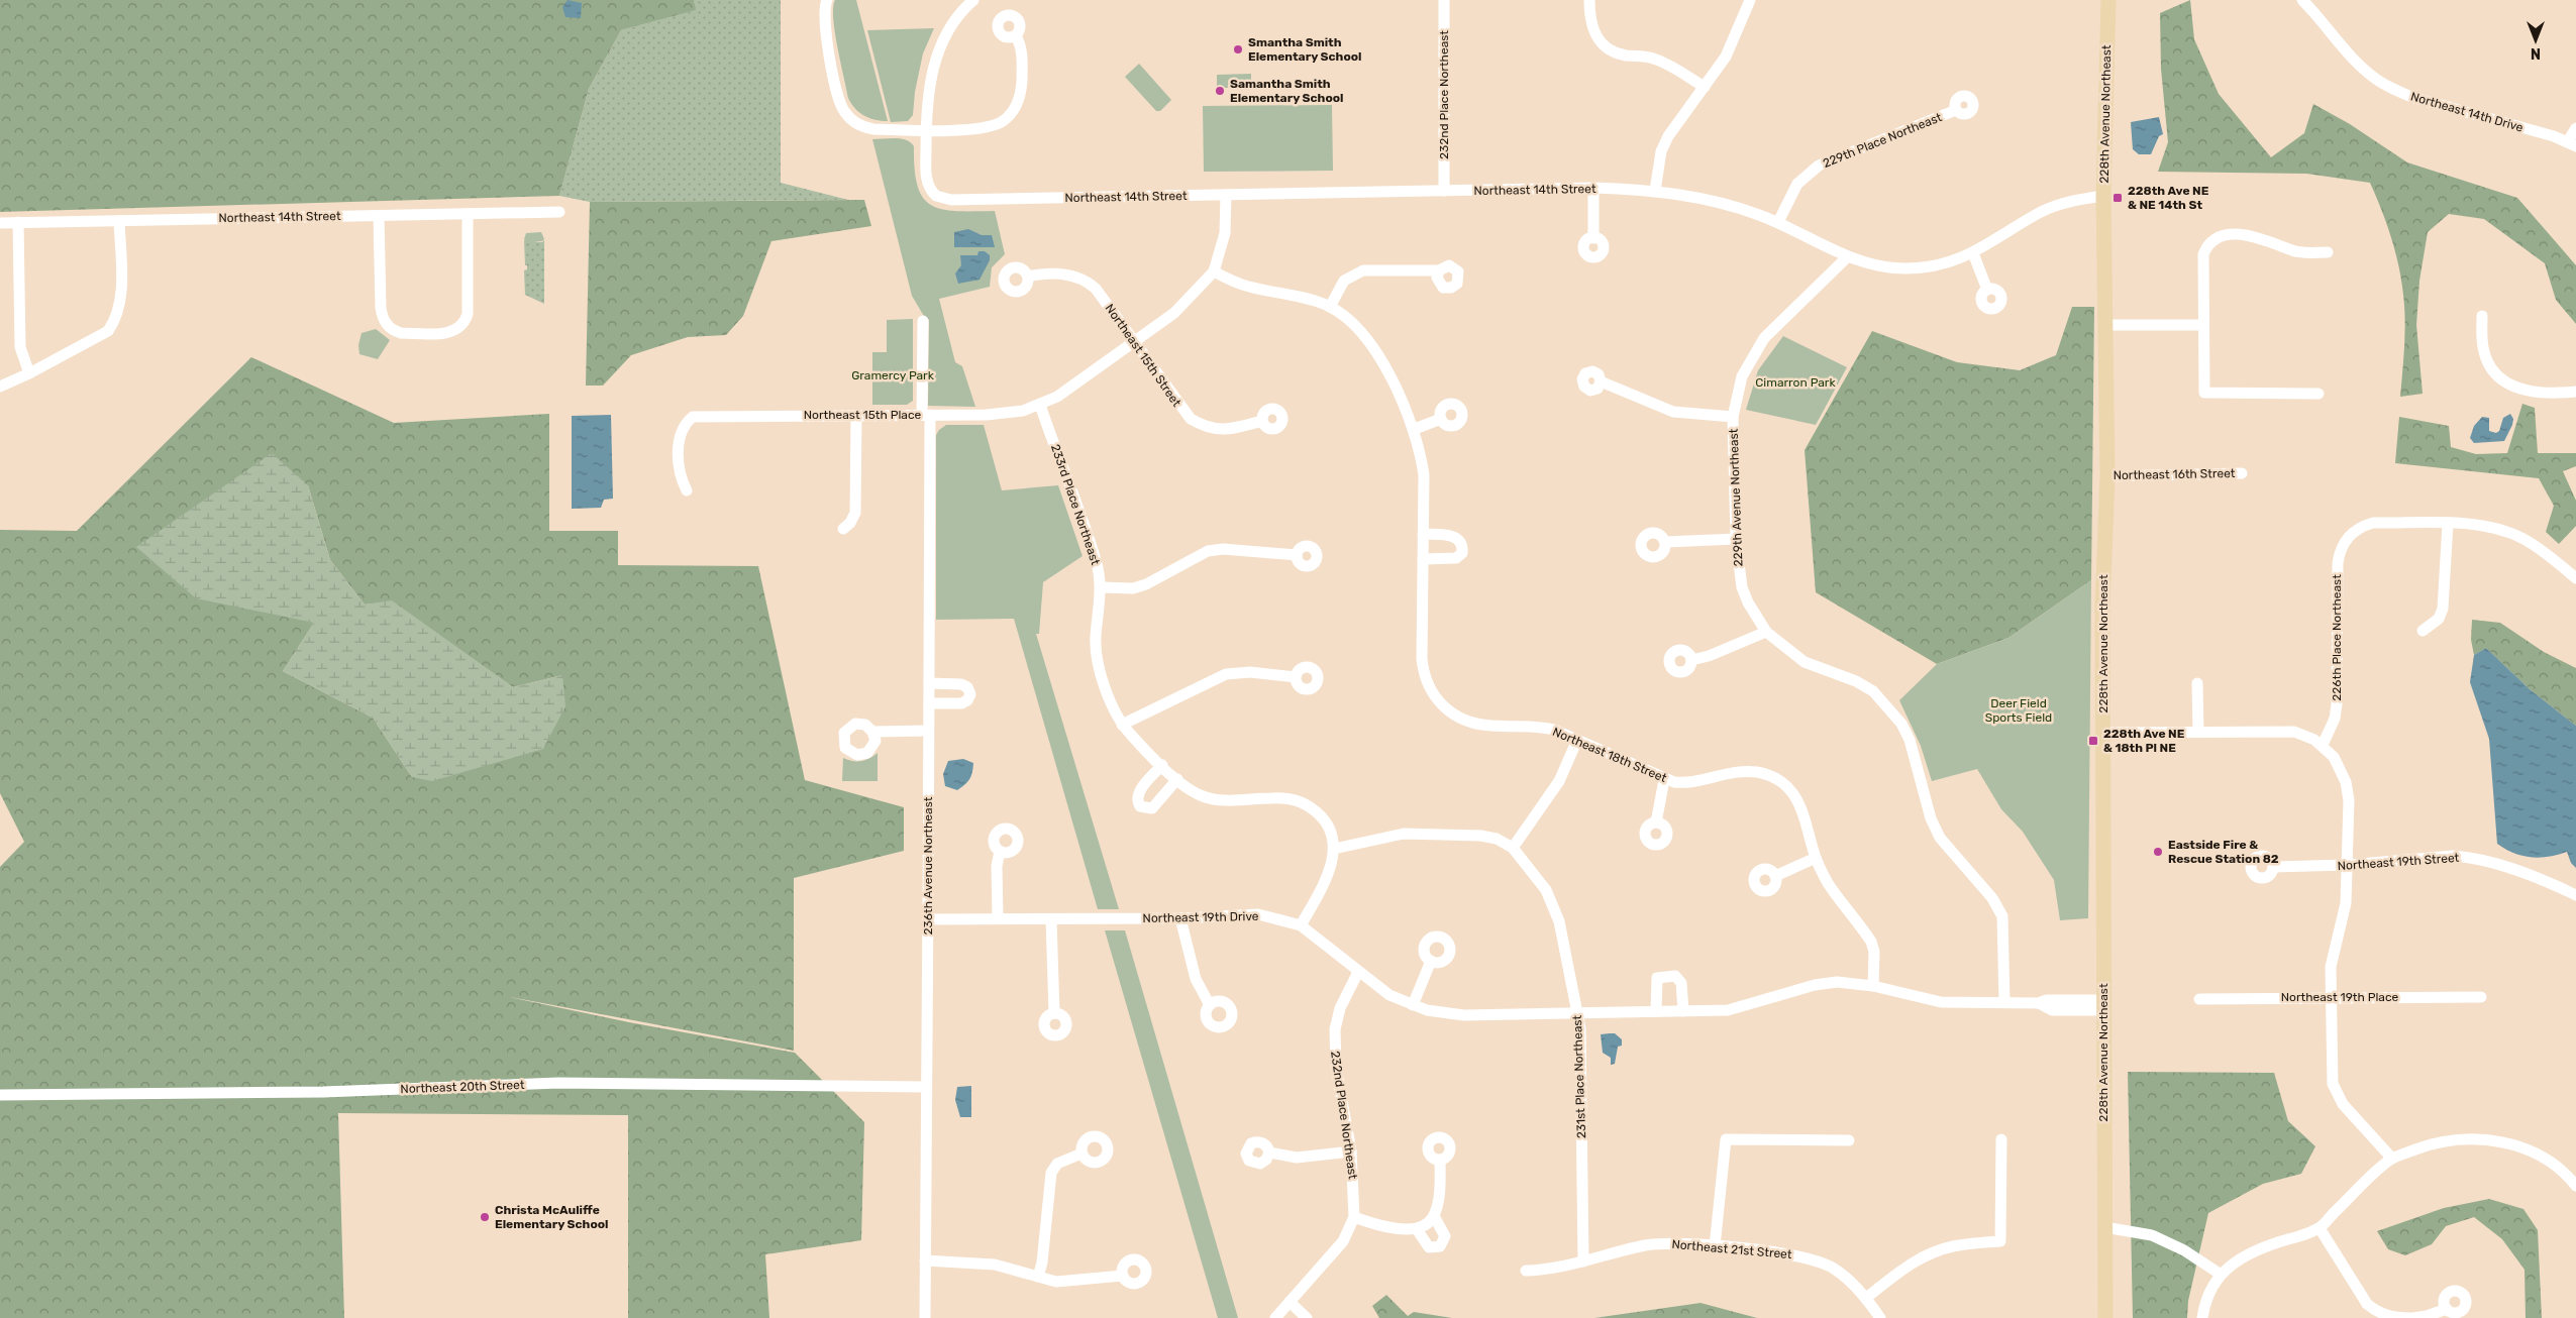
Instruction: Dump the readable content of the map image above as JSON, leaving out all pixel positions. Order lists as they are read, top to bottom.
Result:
{
  "streets": {
    "main road": ["228th Avenue Northeast"],
    "street": [
      "232nd Place Northeast",
      "Northeast 14th Drive",
      "229th Place Northeast",
      "Northeast 14th Street",
      "Northeast 15th Street",
      "Northeast 15th Place",
      "Northeast 16th Street",
      "229th Avenue Northeast",
      "233rd Place Northeast",
      "226th Place Northeast",
      "Northeast 18th Street",
      "Northeast 19th Street",
      "236th Avenue Northeast",
      "Northeast 19th Drive",
      "Northeast 19th Place",
      "231st Place Northeast",
      "Northeast 20th Street",
      "Northeast 21st Street"
    ]
  },
  "crossings": [
    ["232nd Place Northeast", "Northeast 14th Street"],
    ["232nd Place Northeast", "Northeast 19th Drive"],
    ["228th Avenue Northeast", "Northeast 14th Street"],
    ["228th Avenue Northeast", "Northeast 16th Street"],
    ["228th Avenue Northeast", "Northeast 19th Drive"],
    ["229th Place Northeast", "Northeast 14th Street"],
    ["Northeast 14th Street", "229th Avenue Northeast"],
    ["Northeast 15th Street", "Northeast 15th Place"],
    ["Northeast 15th Place", "233rd Place Northeast"],
    ["Northeast 15th Place", "236th Avenue Northeast"],
    ["229th Avenue Northeast", "Northeast 19th Drive"],
    ["233rd Place Northeast", "Northeast 19th Drive"],
    ["236th Avenue Northeast", "Northeast 19th Drive"],
    ["236th Avenue Northeast", "Northeast 20th Street"],
    ["Northeast 19th Drive", "231st Place Northeast"],
    ["231st Place Northeast", "Northeast 21st Street"]
  ],
  "parks": ["Gramercy Park", "Cimarron Park", "Deer Field Sports Field"],
  "places": {
    "other": [
      "Smantha Smith Elementary School",
      "Samantha Smith Elementary School",
      "Eastside Fire & Rescue Station 82",
      "Christa McAuliffe Elementary School"
    ],
    "transit": ["228th Ave NE & NE 14th St", "228th Ave NE & 18th Pl NE"]
  },
  "north": "bottom"
}
